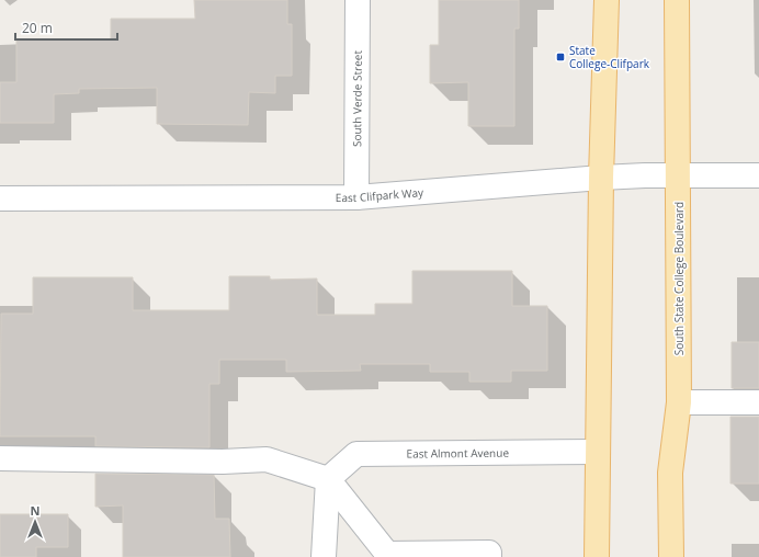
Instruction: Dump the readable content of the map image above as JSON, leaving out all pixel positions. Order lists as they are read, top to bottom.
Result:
{
  "streets": {
    "main road": ["South State College Boulevard"],
    "street": ["South Verde Street", "East Clifpark Way", "East Almont Avenue"]
  },
  "crossings": [
    ["South Verde Street", "East Clifpark Way"],
    ["East Clifpark Way", "South State College Boulevard"]
  ],
  "places": {
    "transit": ["State College-Clifpark"]
  },
  "scale_bar": "20 m",
  "north": "top"
}
